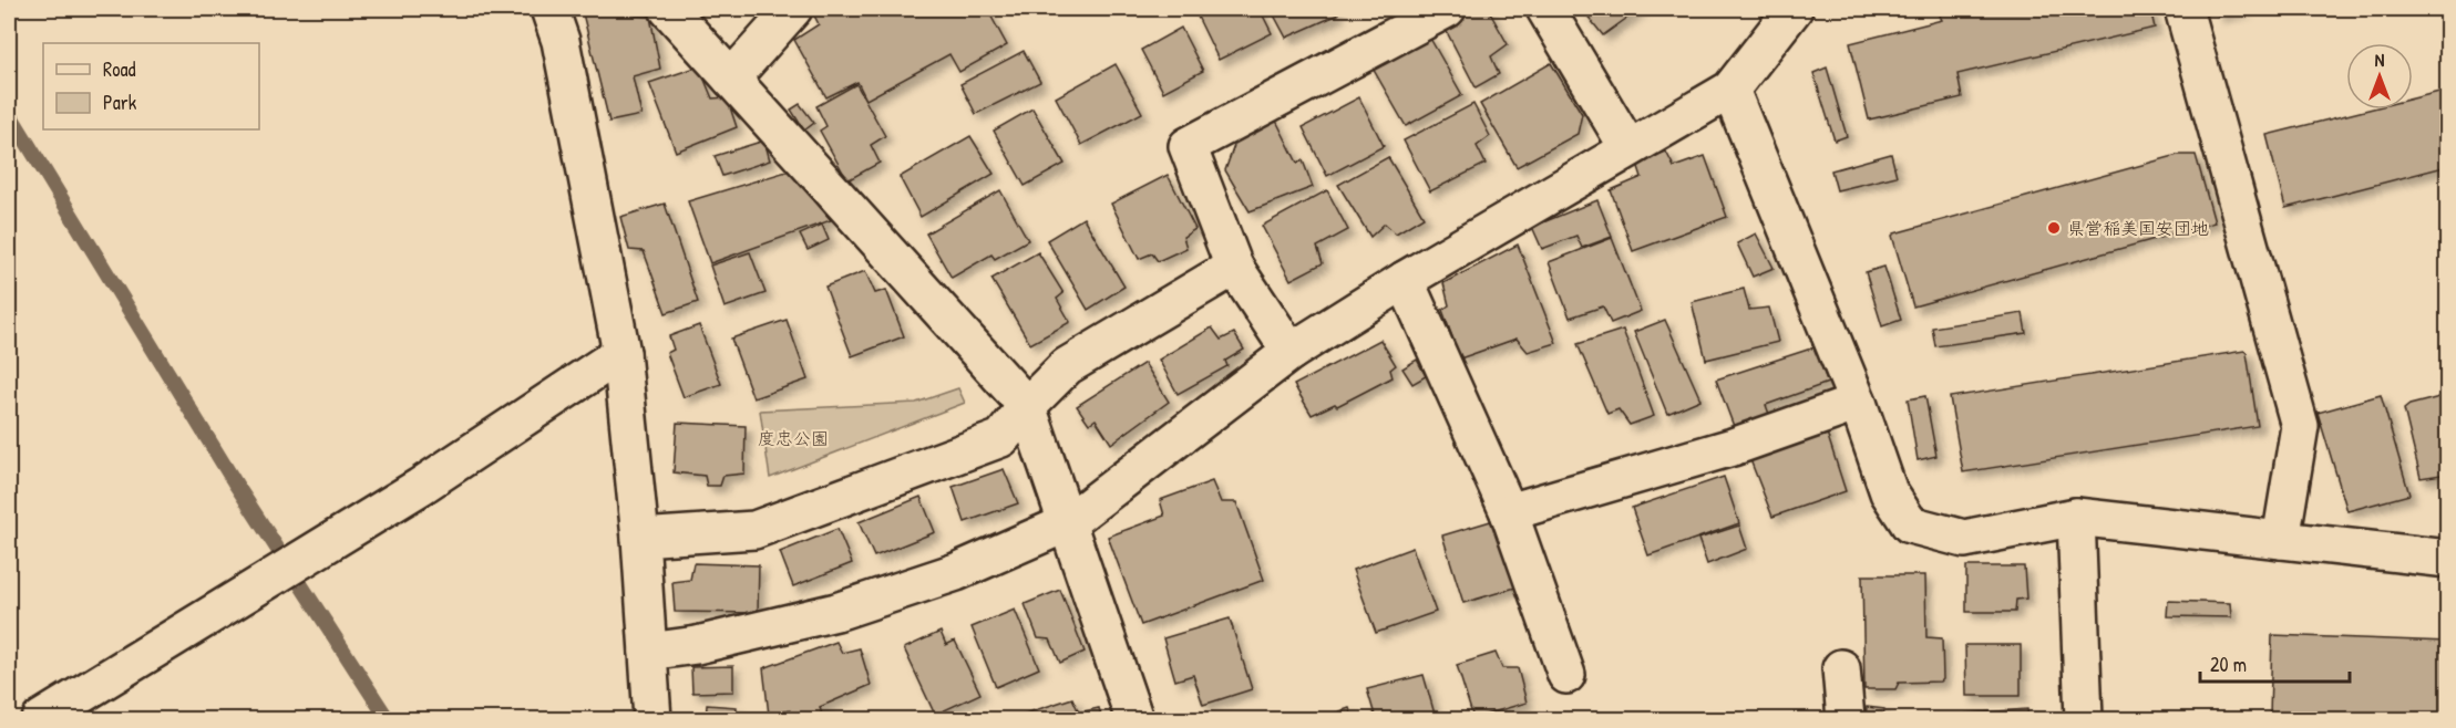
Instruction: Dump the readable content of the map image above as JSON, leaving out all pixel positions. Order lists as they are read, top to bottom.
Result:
{
  "parks": ["度忠公園"],
  "places": ["県営稲美国安団地"],
  "legend": ["Road", "Park"],
  "scale_bar": "20 m",
  "north": "top"
}
